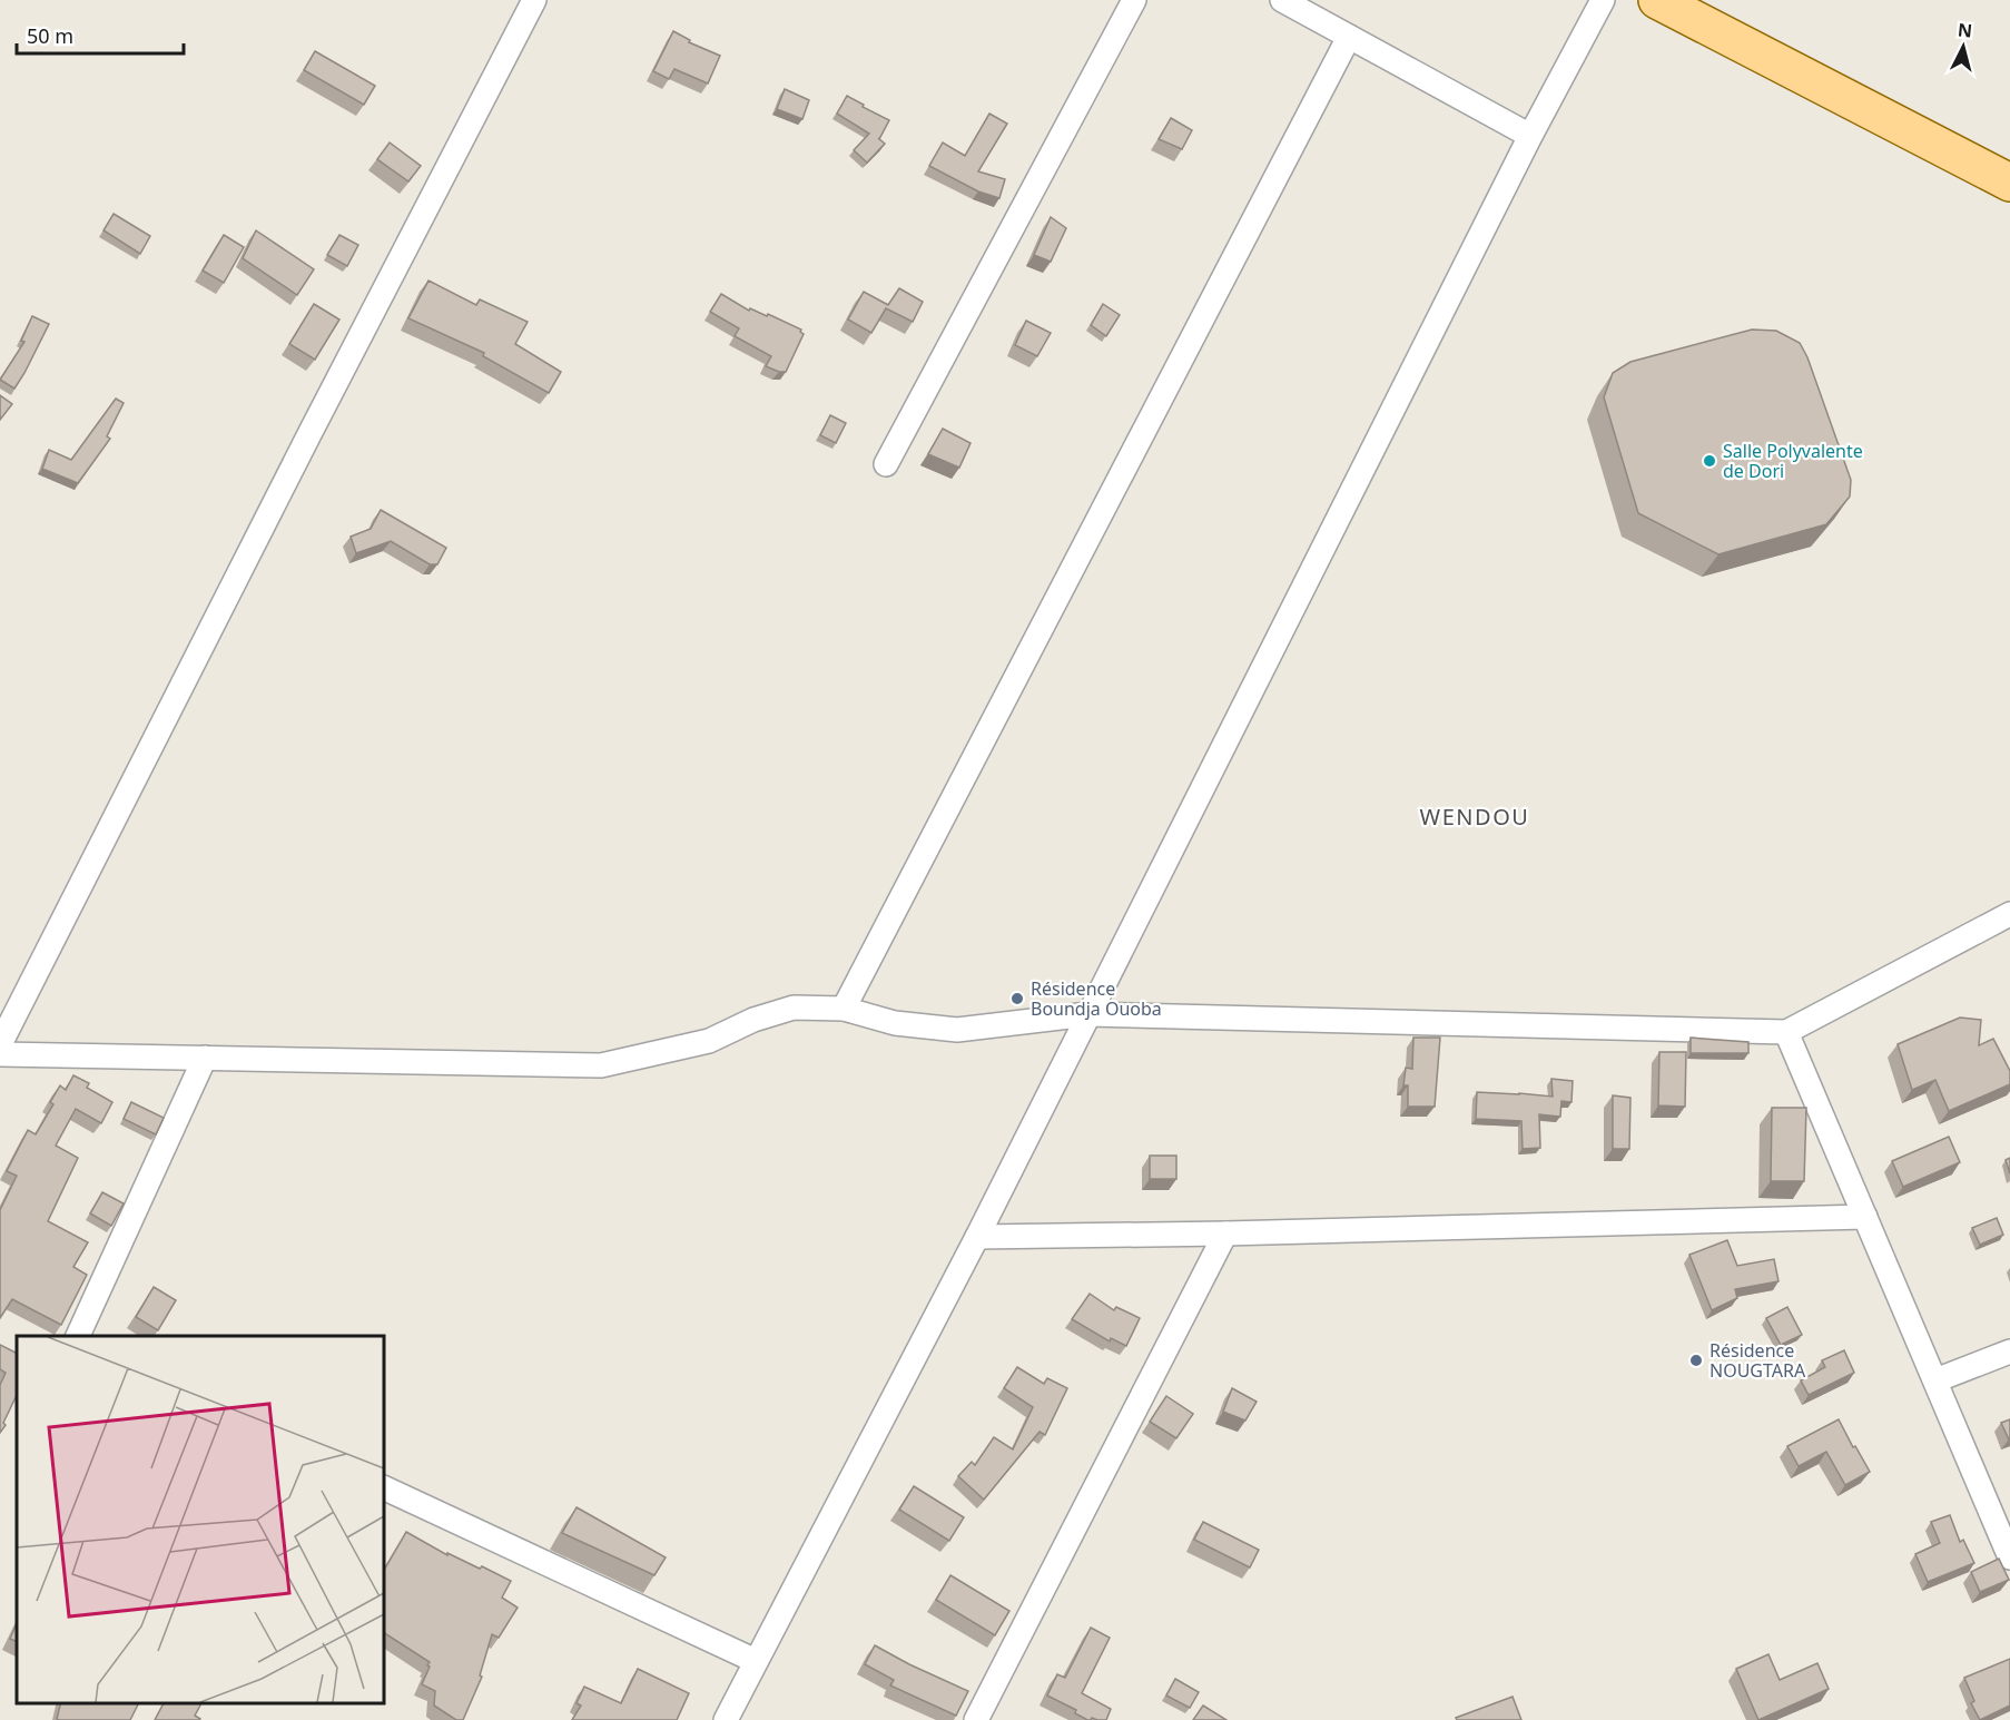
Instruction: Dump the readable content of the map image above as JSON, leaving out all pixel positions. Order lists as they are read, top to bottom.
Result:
{
  "districts": ["WENDOU"],
  "places": ["Salle Polyvalente de Dori", "Résidence Boundja Ouoba", "Résidence NOUGTARA"],
  "scale_bar": "50 m",
  "north": "top"
}
